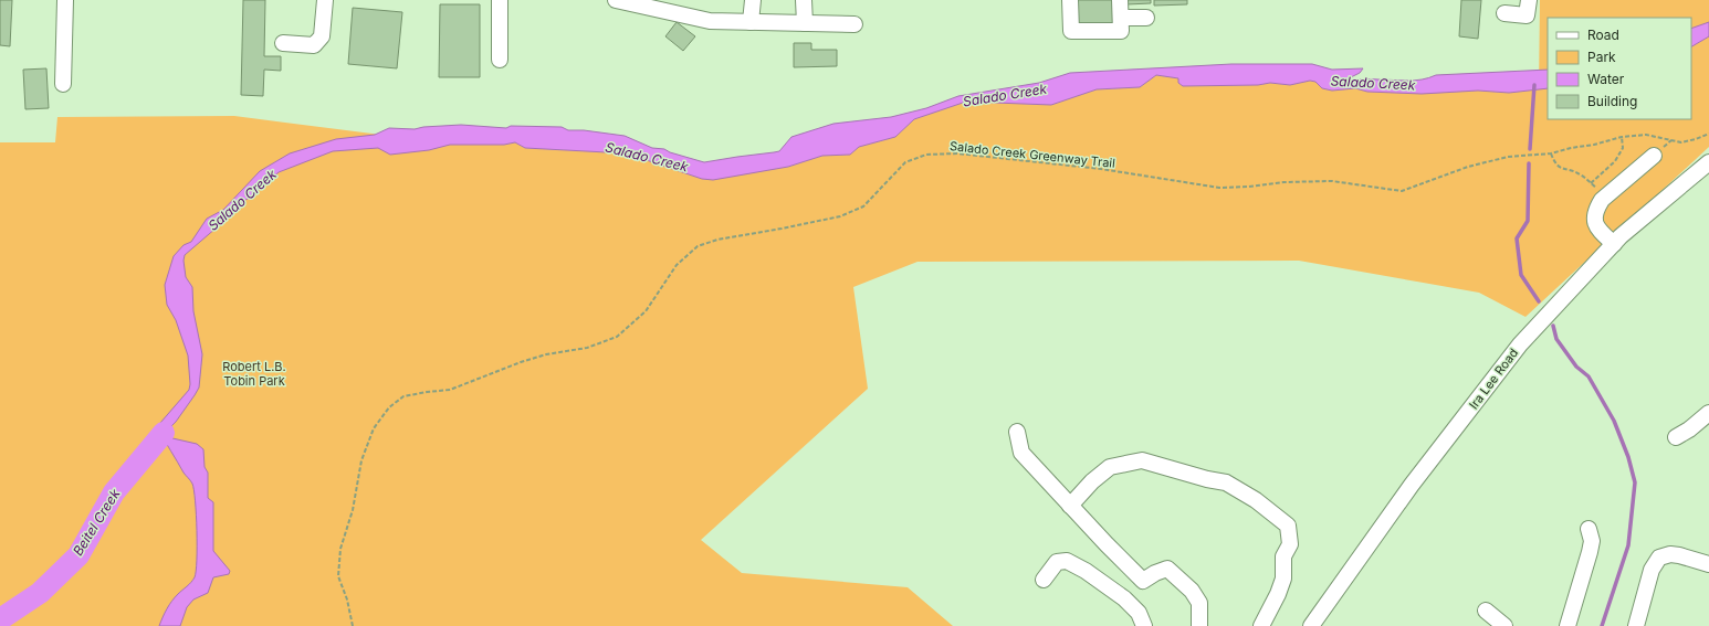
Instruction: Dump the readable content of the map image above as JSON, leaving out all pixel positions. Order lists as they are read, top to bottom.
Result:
{
  "streets": {
    "street": ["Ira Lee Road"],
    "path": ["Salado Creek Greenway Trail"]
  },
  "water": ["Salado Creek", "Beitel Creek"],
  "parks": ["Robert L.B. Tobin Park"],
  "legend": [
    "Road",
    "Park",
    "Water",
    "Building"
  ]
}
